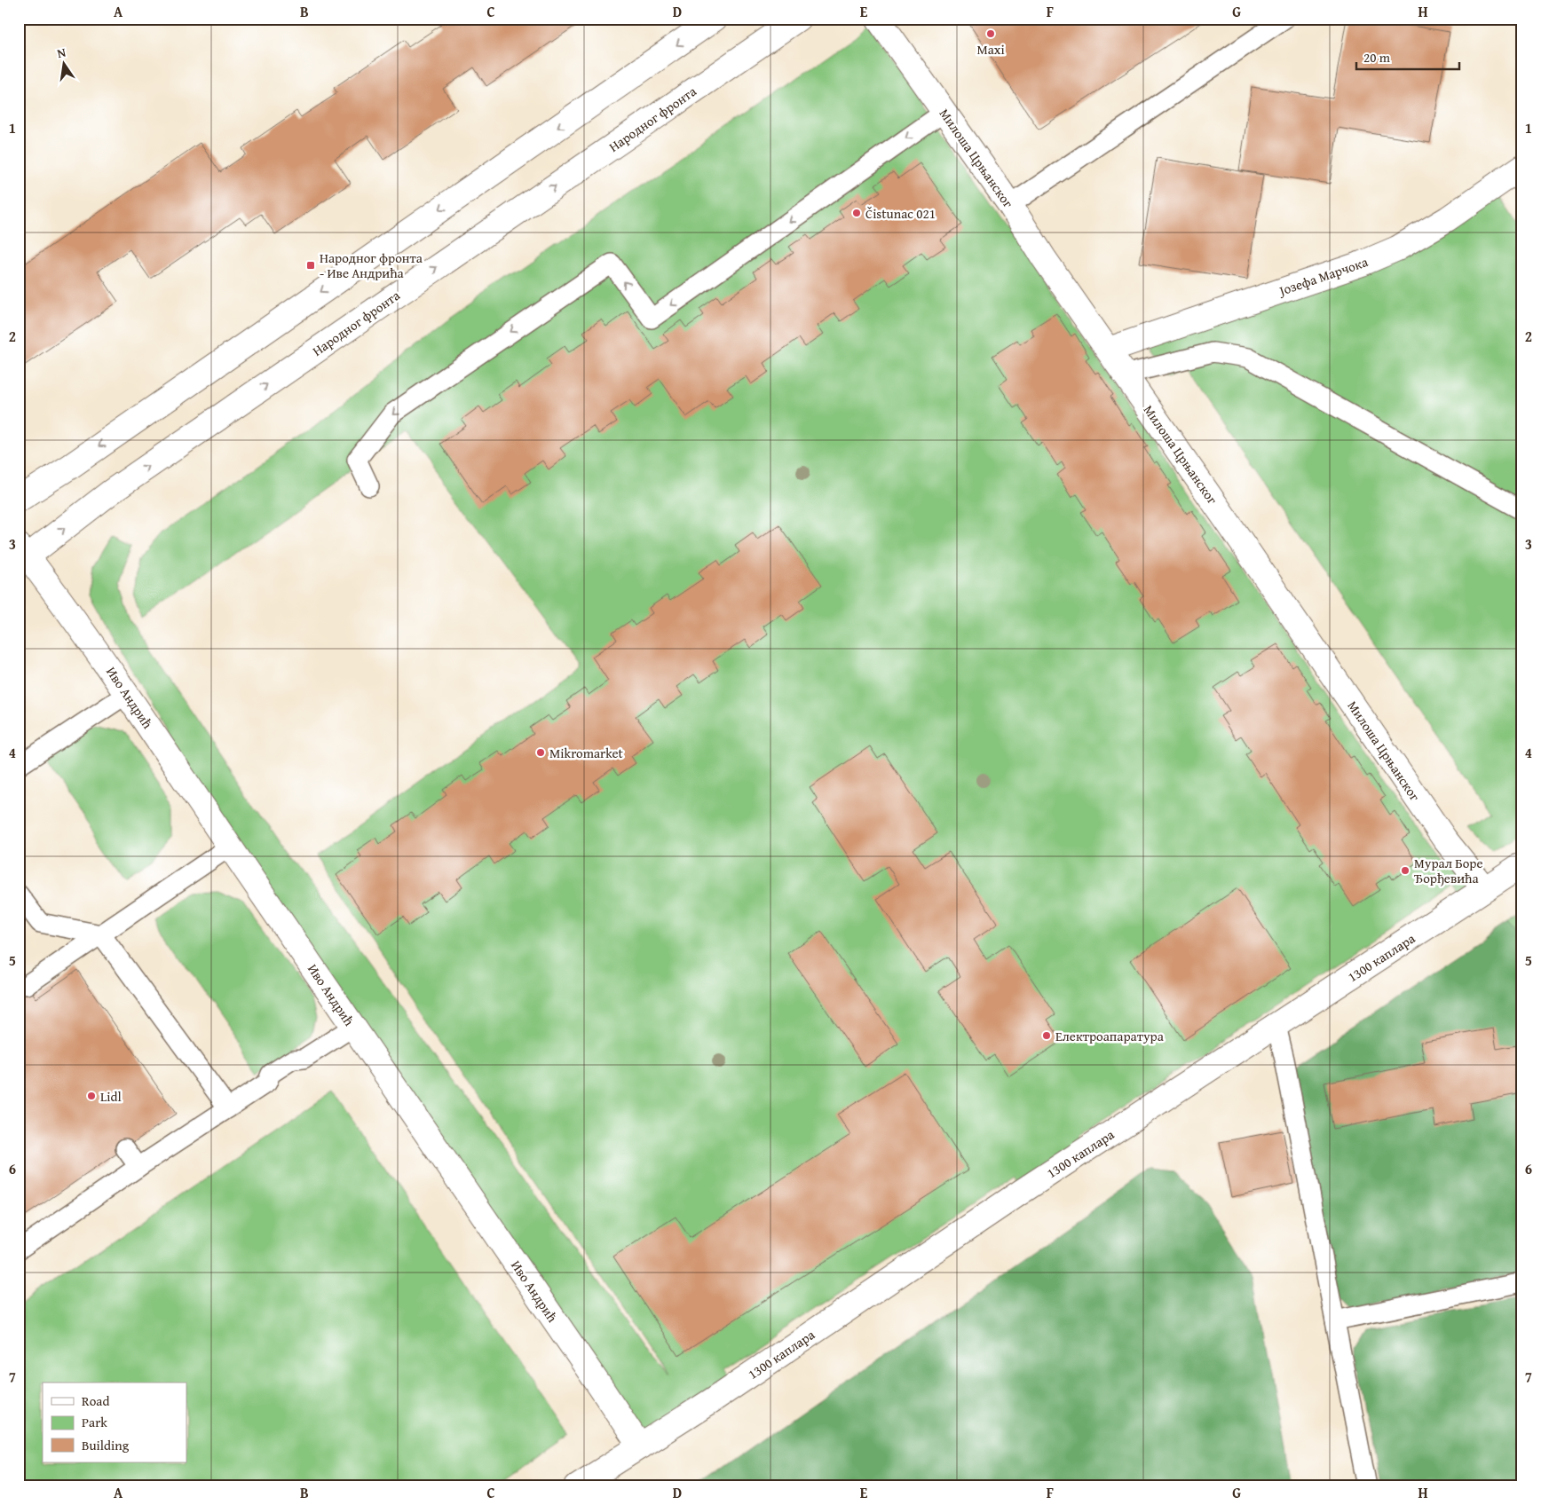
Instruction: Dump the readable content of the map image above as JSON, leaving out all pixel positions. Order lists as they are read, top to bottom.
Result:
{
  "streets": {
    "street": [
      "Народног фронта",
      "Милоша Црњанског",
      "Јозефа Марчока",
      "Иво Андрић",
      "1300 каплара"
    ]
  },
  "crossings": [
    ["Народног фронта", "Иво Андрић"],
    ["Милоша Црњанског", "Јозефа Марчока"],
    ["Милоша Црњанског", "1300 каплара"],
    ["Иво Андрић", "1300 каплара"]
  ],
  "places": {
    "other": [
      "Maxi",
      "Čistunac 021",
      "Mikromarket",
      "Мурал Боре Ђорђевића",
      "Електроапаратура",
      "Lidl"
    ],
    "transit": ["Народног фронта - Иве Андрића"]
  },
  "legend": ["Road", "Park", "Building"],
  "scale_bar": "20 m",
  "north": "top",
  "grid": {
    "columns": [
      "A",
      "B",
      "C",
      "D",
      "E",
      "F",
      "G",
      "H"
    ],
    "rows": [
      "1",
      "2",
      "3",
      "4",
      "5",
      "6",
      "7"
    ]
  }
}
